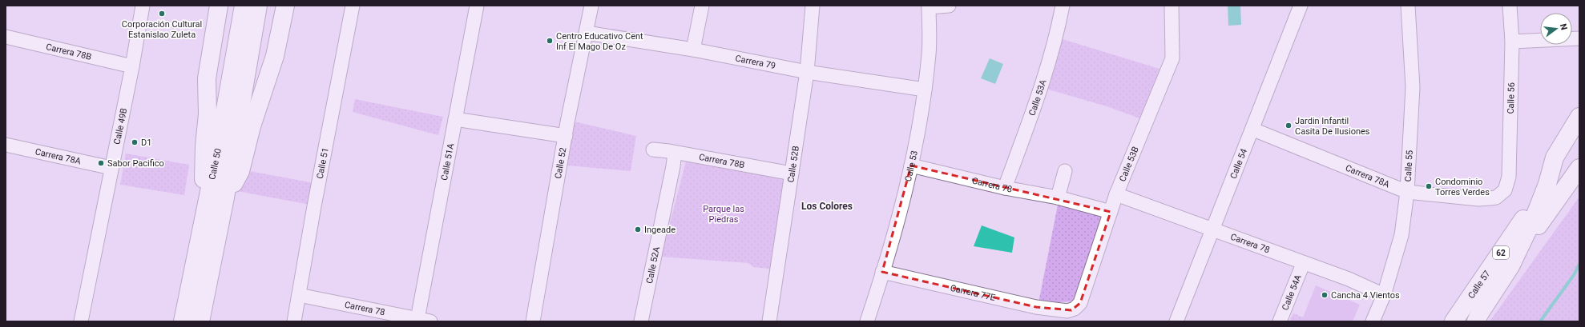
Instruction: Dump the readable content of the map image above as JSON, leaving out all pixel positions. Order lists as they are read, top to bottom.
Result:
{
  "streets": {
    "main road": ["Calle 50", "62", "Calle 57"],
    "street": [
      "Carrera 78B",
      "Carrera 79",
      "Calle 53A",
      "Calle 56",
      "Calle 49B",
      "Carrera 78A",
      "Calle 51A",
      "Calle 51",
      "Calle 52",
      "Calle 52B",
      "Calle 53B",
      "Calle 54",
      "Calle 53",
      "Calle 55",
      "Carrera 78",
      "Calle 52A",
      "Carrera 77E",
      "Calle 54A"
    ]
  },
  "crossings": [
    ["Carrera 78B", "Calle 49B"],
    ["Carrera 78B", "Calle 52B"],
    ["Carrera 78B", "Calle 52A"],
    ["Carrera 79", "Calle 52"],
    ["Carrera 79", "Calle 52B"],
    ["Carrera 79", "Calle 53"],
    ["Calle 53A", "Carrera 78"],
    ["Calle 56", "Carrera 78A"],
    ["Calle 49B", "Carrera 78A"],
    ["Carrera 78A", "Calle 54"],
    ["Carrera 78A", "Calle 55"],
    ["Calle 51A", "Carrera 78"],
    ["Calle 51", "Carrera 78"],
    ["Calle 53B", "Carrera 78"],
    ["Calle 53B", "Carrera 77E"],
    ["Calle 54", "Carrera 78"],
    ["Calle 53", "Carrera 78"],
    ["Calle 53", "Carrera 77E"],
    ["Calle 55", "Carrera 78"],
    ["Carrera 78", "Calle 54A"],
    ["62", "Calle 57"]
  ],
  "districts": ["Los Colores"],
  "parks": ["Parque las Piedras"],
  "places": [
    "Corporación Cultural Estanislao Zuleta",
    "Centro Educativo Cent Inf El Mago De Oz",
    "Jardin Infantil Casita De Ilusiones",
    "D1",
    "Sabor Pacifico",
    "Condominio Torres Verdes",
    "Ingeade",
    "Cancha 4 Vientos"
  ],
  "north": "right"
}
